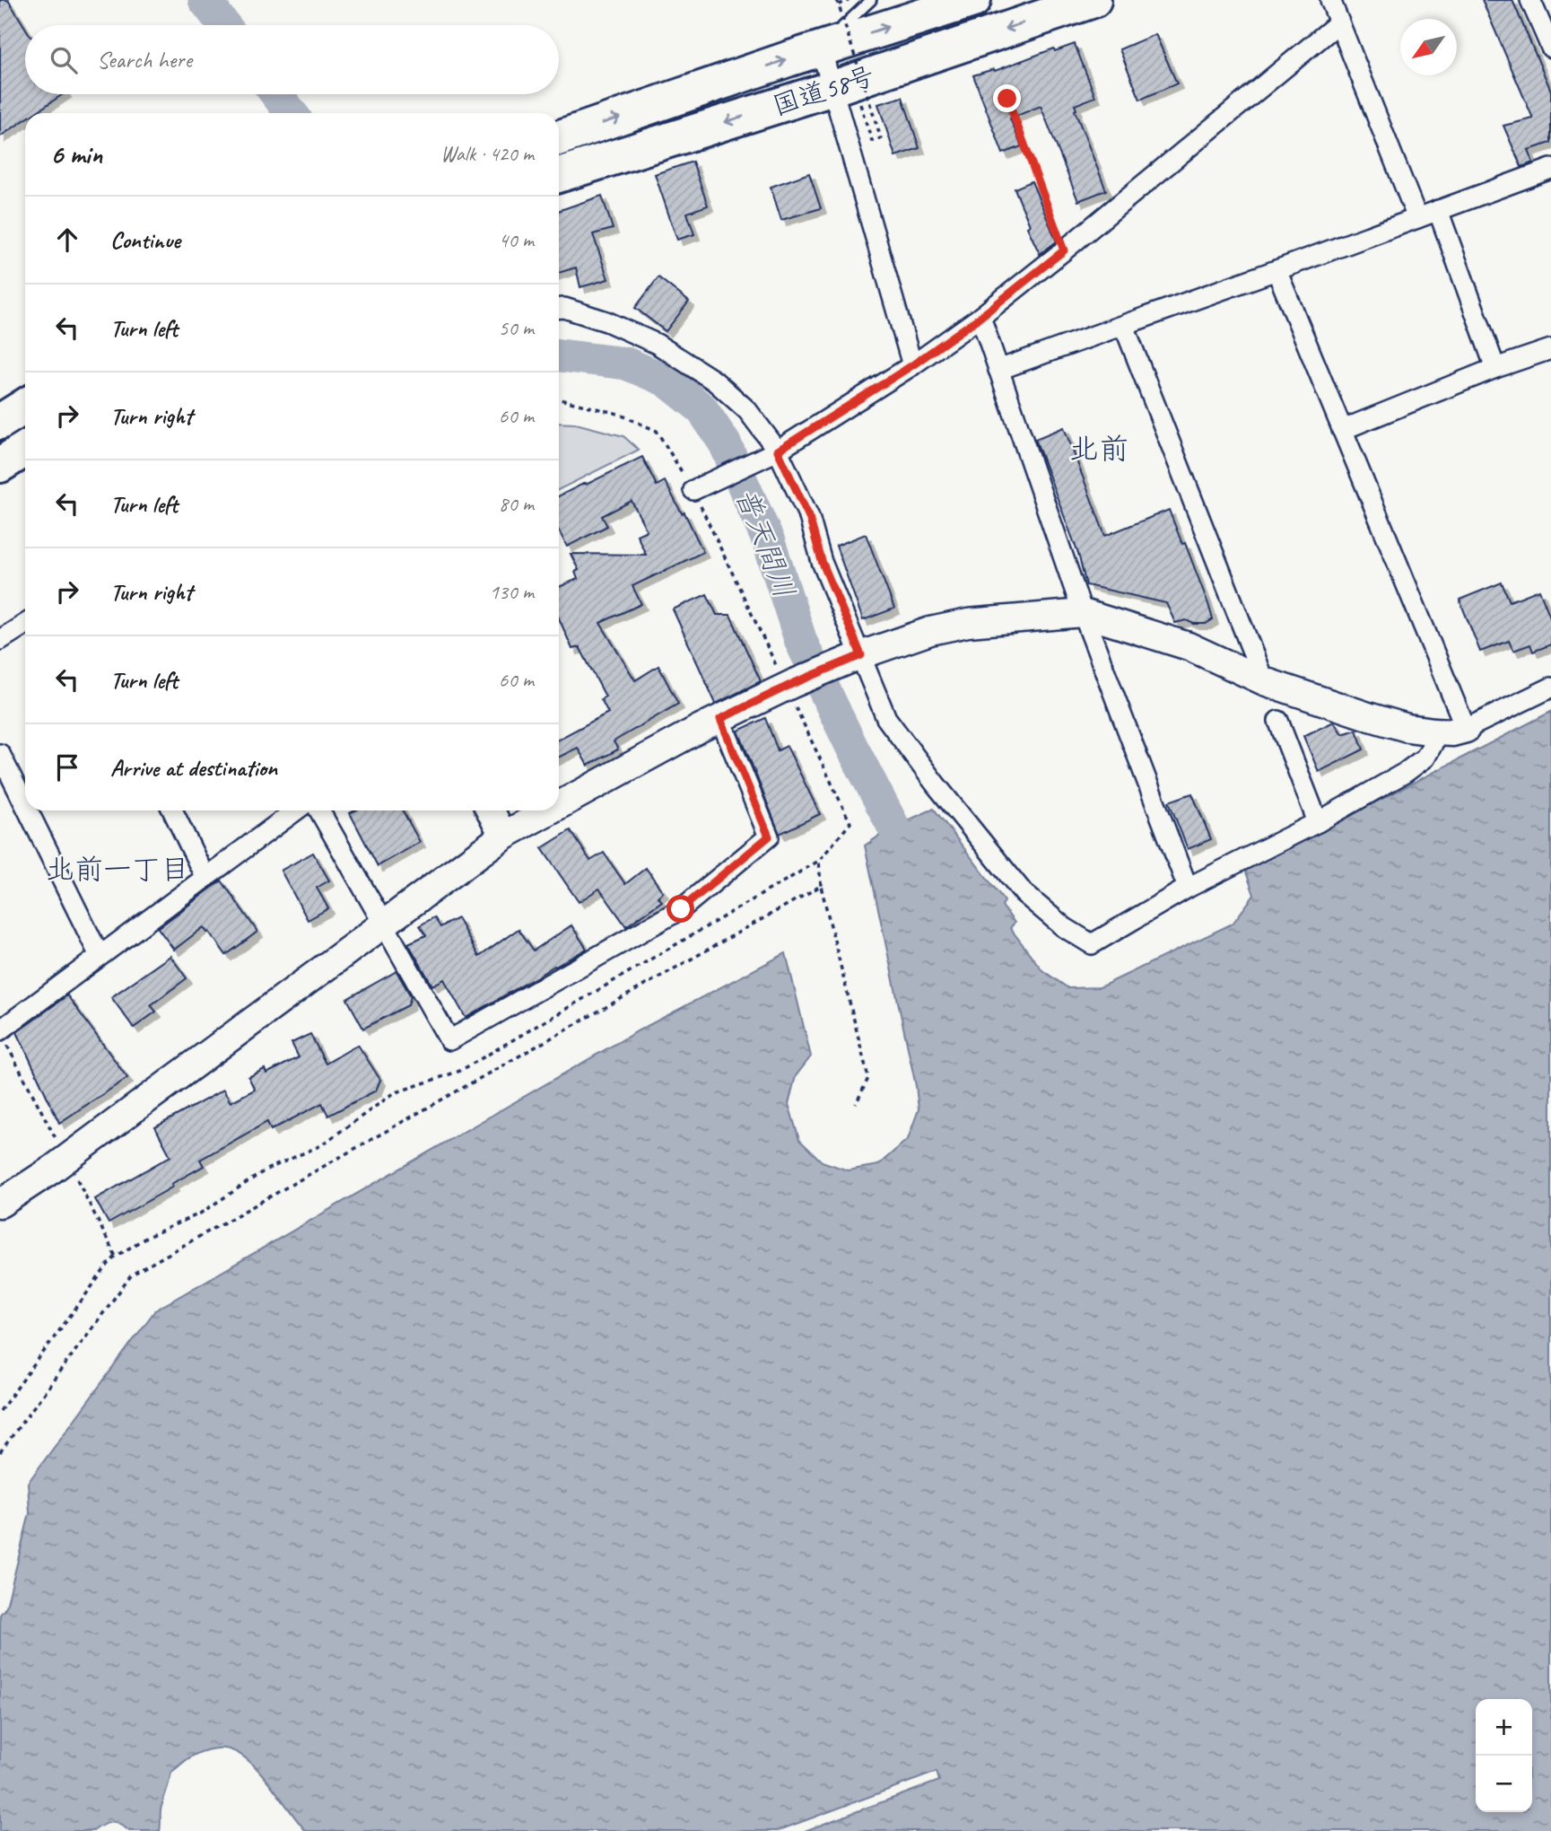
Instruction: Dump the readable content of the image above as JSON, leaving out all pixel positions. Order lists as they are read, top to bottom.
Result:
{
  "streets": {
    "highway": ["国道58号"]
  },
  "districts": ["北前", "北前一丁目"],
  "water": ["普天間川"],
  "north": "bottom left",
  "page": {
    "search": "Search here",
    "heading": ["6 min", "Walk · 420 m"],
    "list": [
      ["Continue", "40 m"],
      ["Turn left", "50 m"],
      ["Turn right", "60 m"],
      ["Turn left", "80 m"],
      ["Turn right", "130 m"],
      ["Turn left", "60 m"],
      "Arrive at destination"
    ],
    "map_buttons": ["+", "−"]
  }
}
